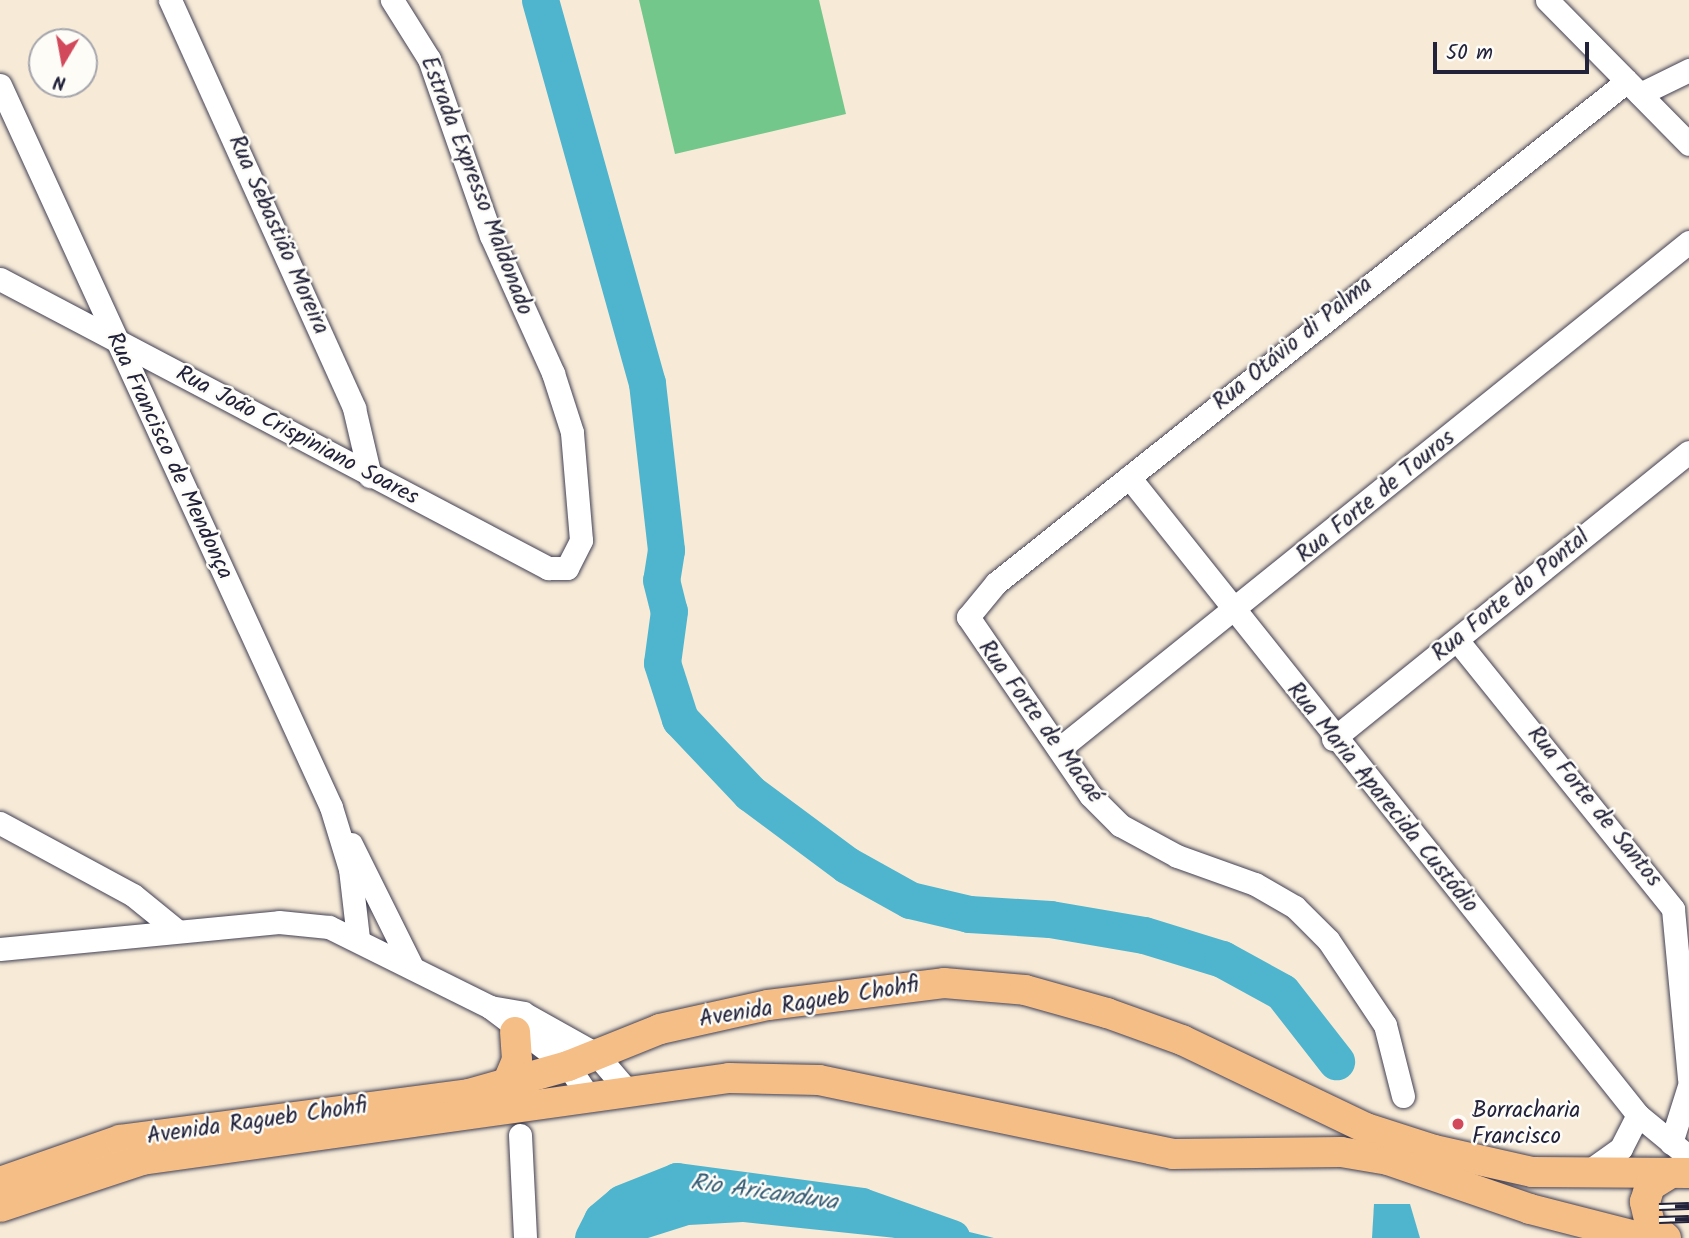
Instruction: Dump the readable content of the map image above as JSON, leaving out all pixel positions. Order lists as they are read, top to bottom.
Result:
{
  "streets": {
    "main road": ["Avenida Ragueb Chohfi"],
    "street": [
      "Estrada Expresso Maldonado",
      "Rua Sebastião Moreira",
      "Rua Otávio di Palma",
      "Rua João Crispiniano Soares",
      "Rua Francisco de Mendonça",
      "Rua Forte de Touros",
      "Rua Forte do Pontal",
      "Rua Forte de Macaé",
      "Rua Maria Aparecida Custódio",
      "Rua Forte de Santos"
    ]
  },
  "crossings": [
    ["Estrada Expresso Maldonado", "Rua João Crispiniano Soares"],
    ["Rua Sebastião Moreira", "Rua João Crispiniano Soares"],
    ["Rua Otávio di Palma", "Rua Forte de Macaé"],
    ["Rua Otávio di Palma", "Rua Maria Aparecida Custódio"],
    ["Rua João Crispiniano Soares", "Rua Francisco de Mendonça"],
    ["Rua Forte de Touros", "Rua Forte de Macaé"],
    ["Rua Forte de Touros", "Rua Maria Aparecida Custódio"],
    ["Rua Forte do Pontal", "Rua Maria Aparecida Custódio"],
    ["Rua Forte do Pontal", "Rua Forte de Santos"],
    ["Rua Maria Aparecida Custódio", "Avenida Ragueb Chohfi"]
  ],
  "water": ["Rio Aricanduva"],
  "places": ["Borracharia Francisco"],
  "scale_bar": "50 m",
  "north": "bottom"
}
